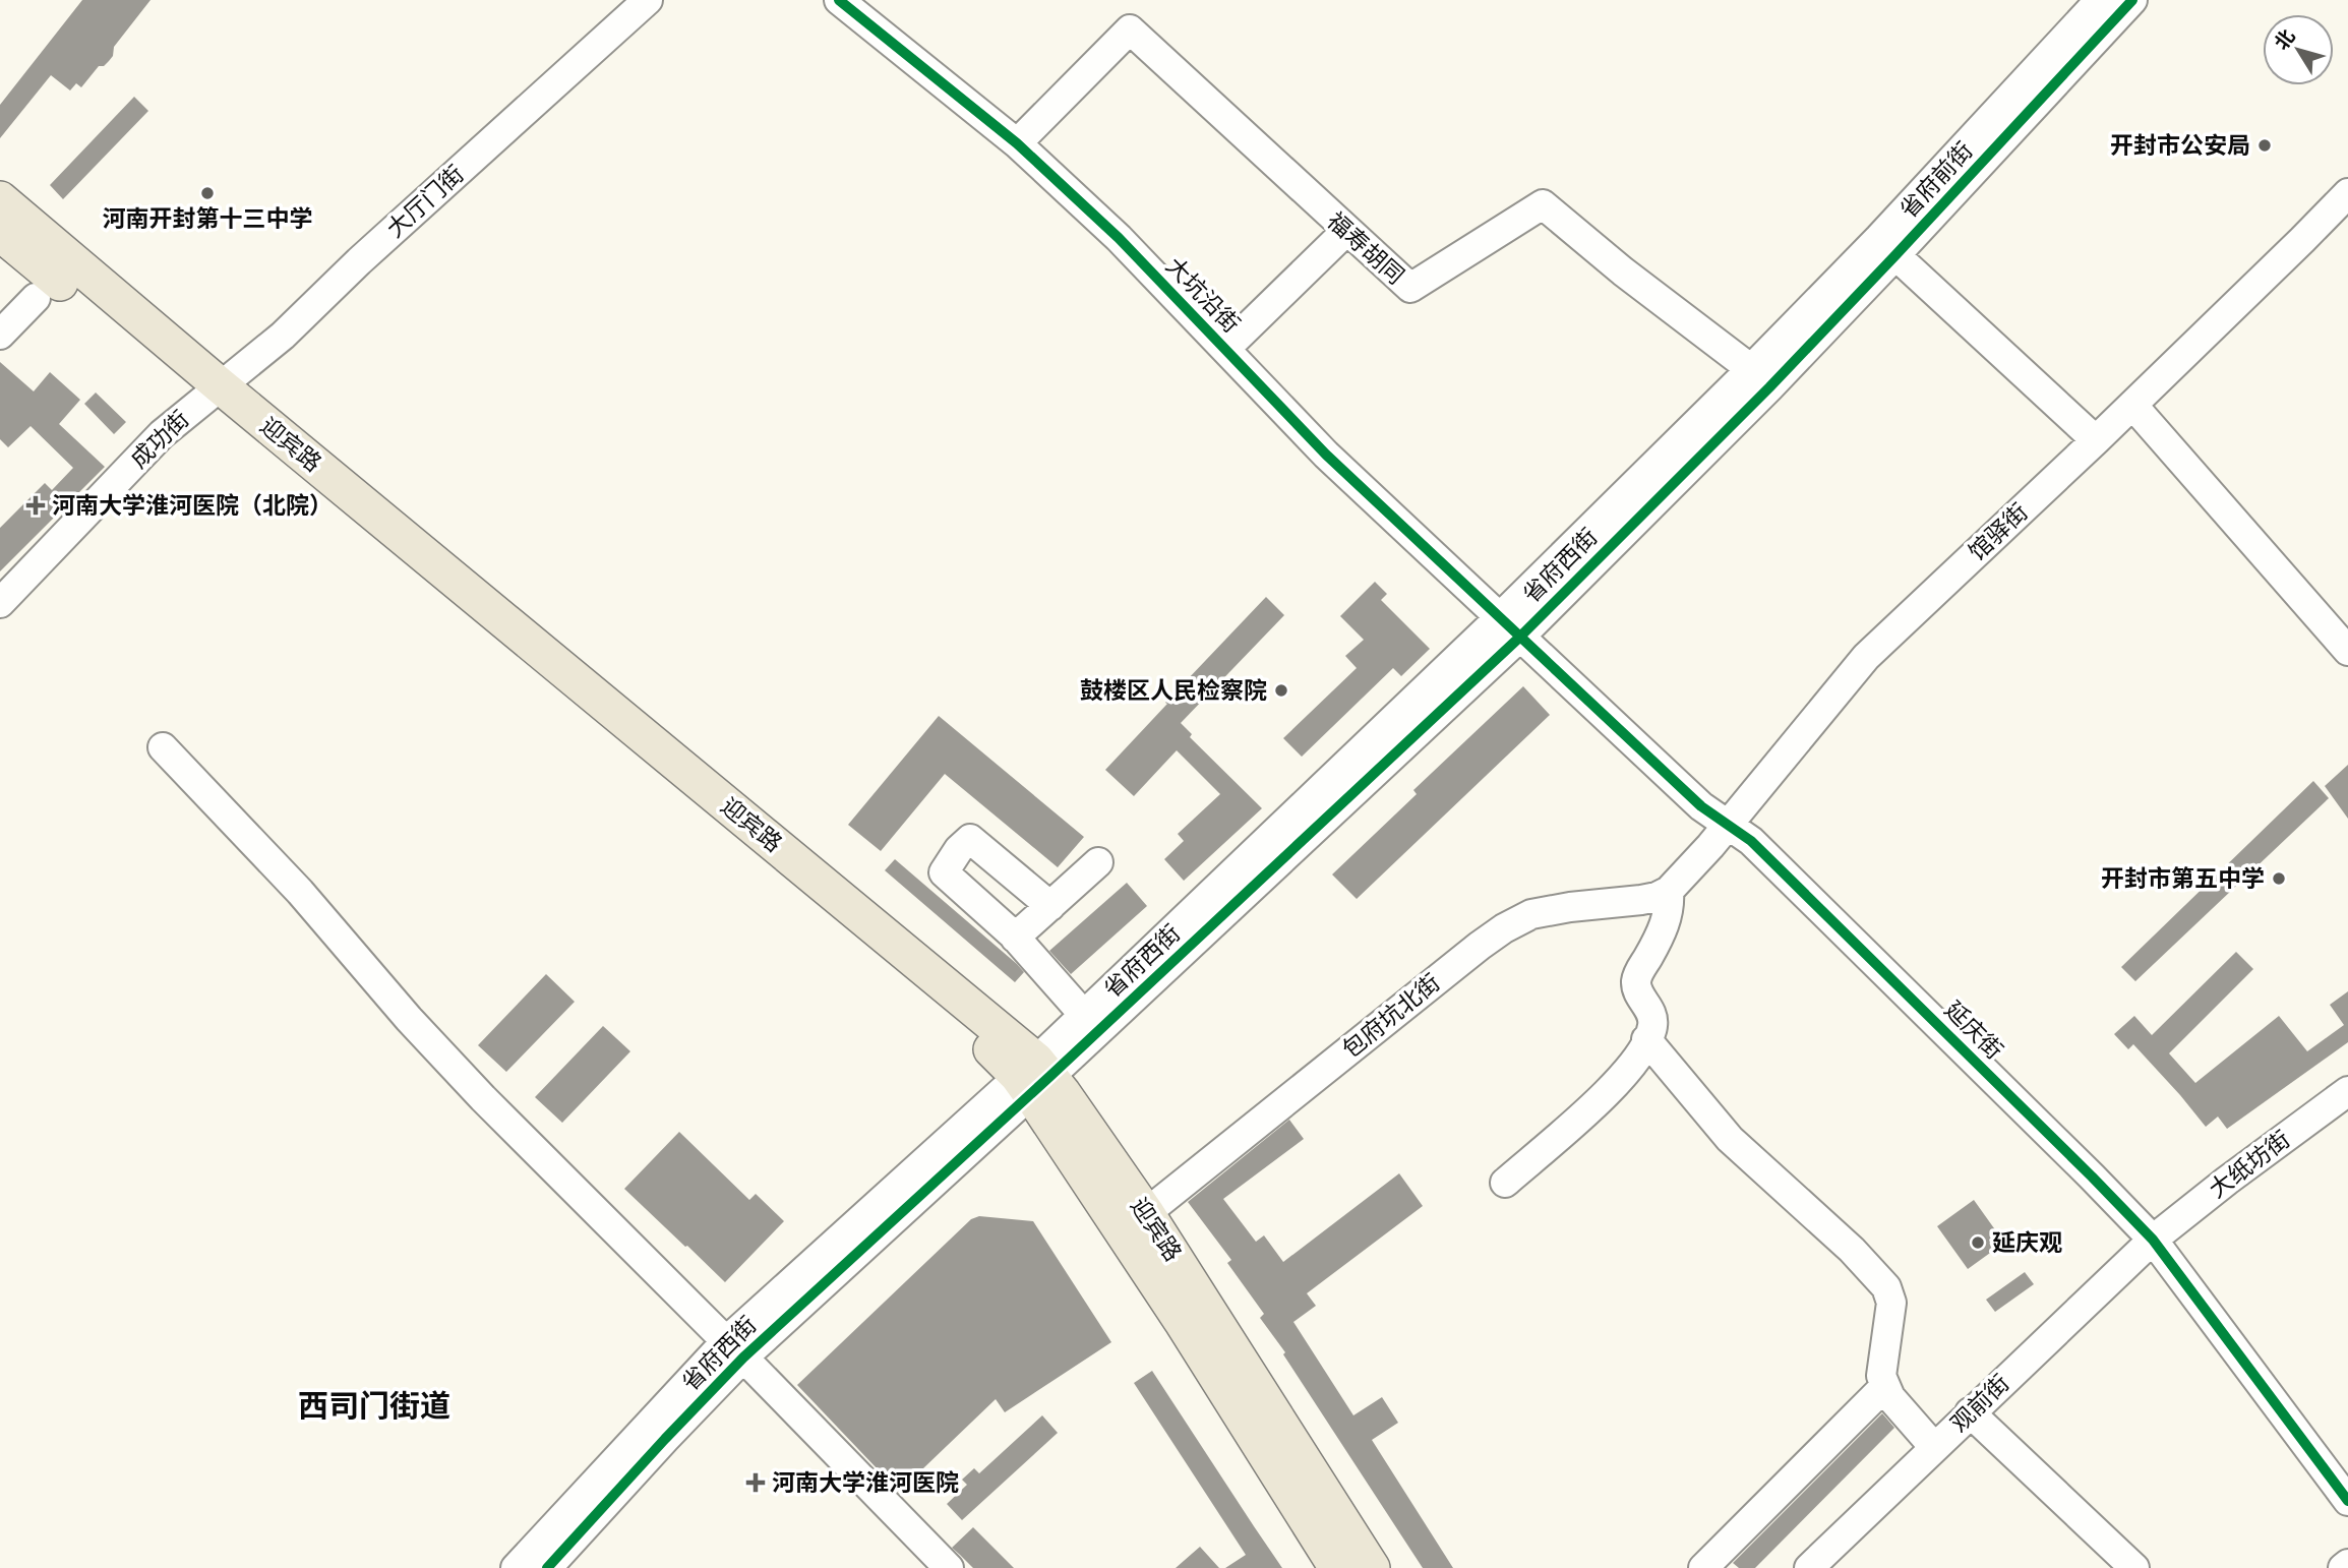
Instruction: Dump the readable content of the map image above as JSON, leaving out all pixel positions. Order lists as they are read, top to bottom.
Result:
{
  "streets": {
    "main road": ["迎宾路"],
    "street": [
      "省府前街",
      "大厅门街",
      "福寿胡同",
      "大坑沿街",
      "成功街",
      "馆驿街",
      "省府西街",
      "包府坑北街",
      "延庆街",
      "大纸坊街",
      "观前街"
    ]
  },
  "crossings": [
    ["省府前街", "福寿胡同"],
    ["省府前街", "省府西街"],
    ["大厅门街", "成功街"],
    ["大厅门街", "迎宾路"],
    ["福寿胡同", "大坑沿街"],
    ["福寿胡同", "省府西街"],
    ["大坑沿街", "省府西街"],
    ["大坑沿街", "延庆街"],
    ["成功街", "迎宾路"],
    ["迎宾路", "省府西街"],
    ["迎宾路", "包府坑北街"],
    ["馆驿街", "包府坑北街"],
    ["馆驿街", "延庆街"],
    ["省府西街", "延庆街"],
    ["延庆街", "大纸坊街"],
    ["延庆街", "观前街"],
    ["大纸坊街", "观前街"]
  ],
  "districts": ["西司门街道"],
  "places": {
    "other": [
      "开封市公安局",
      "河南开封第十三中学",
      "鼓楼区人民检察院",
      "开封市第五中学",
      "延庆观"
    ],
    "health": ["河南大学淮河医院（北院）", "河南大学淮河医院"]
  },
  "north": "top left"
}
